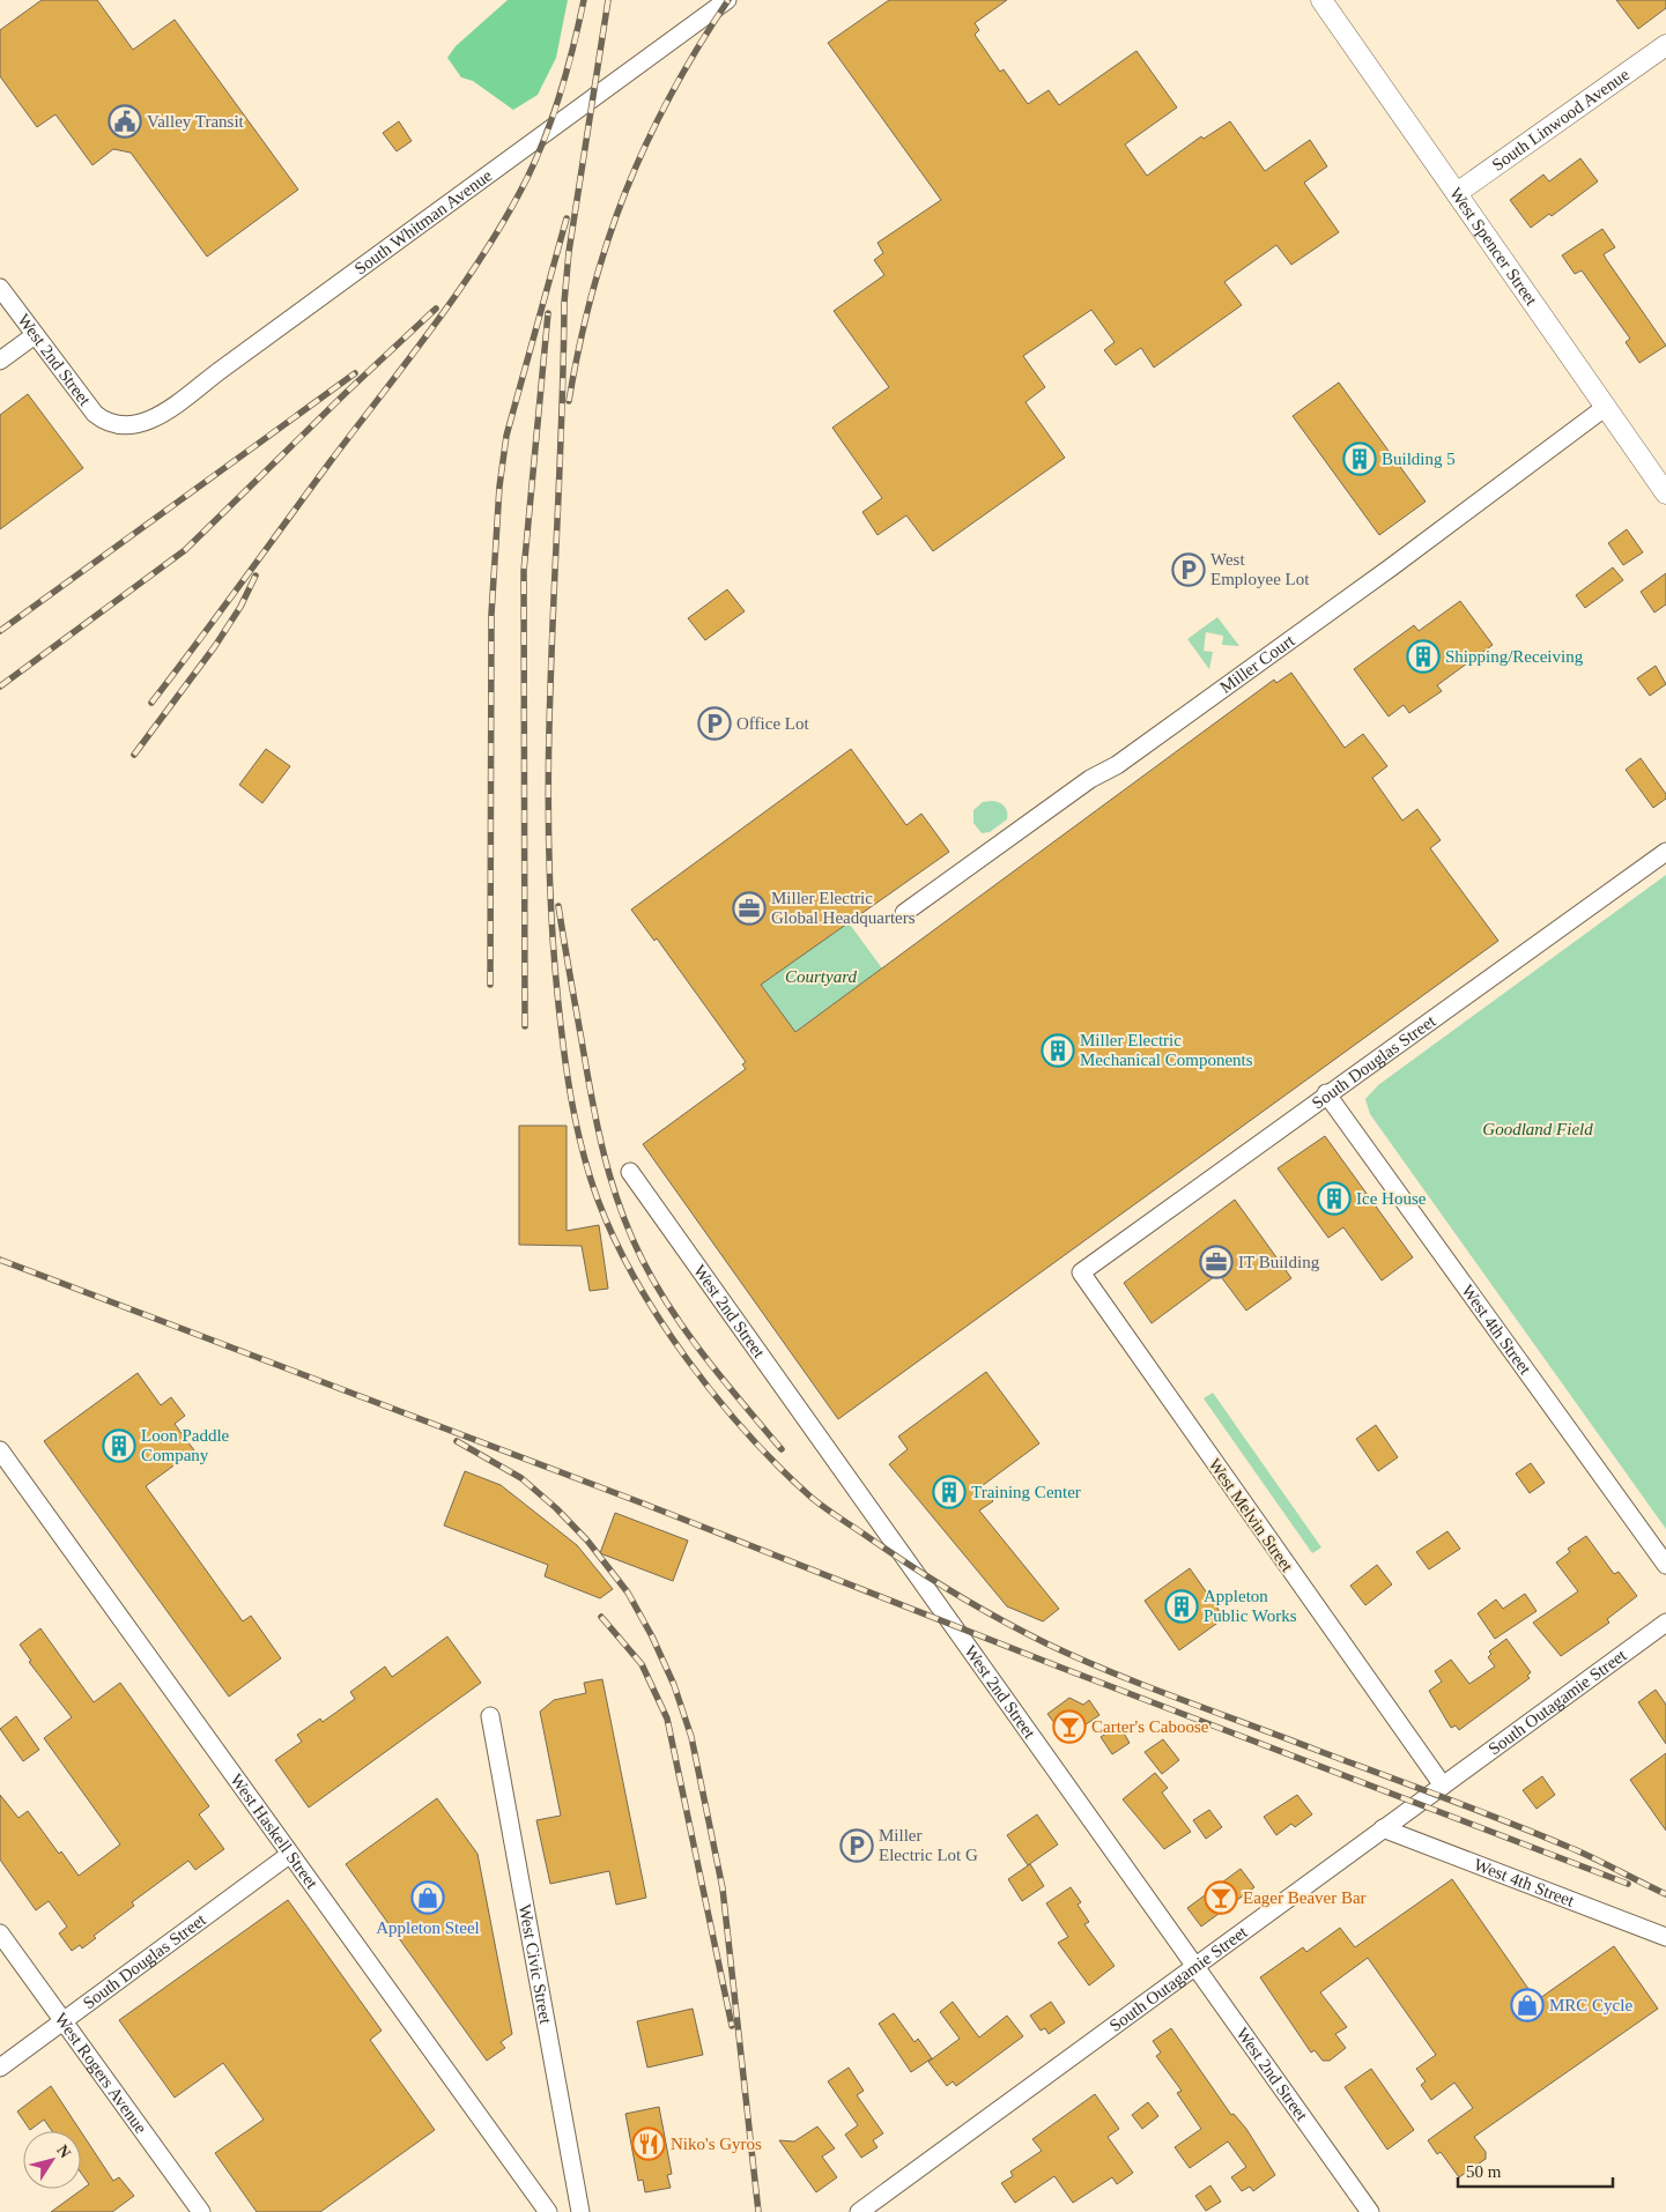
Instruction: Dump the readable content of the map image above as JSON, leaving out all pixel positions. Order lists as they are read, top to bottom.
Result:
{
  "streets": {
    "street": [
      "South Linwood Avenue",
      "South Whitman Avenue",
      "West Spencer Street",
      "West 2nd Street",
      "Miller Court",
      "South Douglas Street",
      "West 4th Street",
      "West Melvin Street",
      "South Outagamie Street",
      "West Haskell Street",
      "West Civic Street",
      "West Rogers Avenue"
    ]
  },
  "crossings": [
    ["South Linwood Avenue", "West Spencer Street"],
    ["South Whitman Avenue", "West 2nd Street"],
    ["West Spencer Street", "Miller Court"],
    ["West 2nd Street", "South Outagamie Street"],
    ["South Douglas Street", "West 4th Street"],
    ["South Douglas Street", "West Melvin Street"],
    ["South Douglas Street", "West Haskell Street"],
    ["South Douglas Street", "West Rogers Avenue"],
    ["West 4th Street", "South Outagamie Street"],
    ["West Melvin Street", "South Outagamie Street"]
  ],
  "parks": ["Courtyard", "Goodland Field"],
  "places": {
    "public building": ["Valley Transit"],
    "building": [
      "Building 5",
      "Shipping/Receiving",
      "Miller Electric Mechanical Components",
      "Ice House",
      "Loon Paddle Company",
      "Training Center",
      "Appleton Public Works"
    ],
    "parking": ["West Employee Lot", "Office Lot", "Miller Electric Lot G"],
    "office": ["Miller Electric Global Headquarters", "IT Building"],
    "bar": ["Carter's Caboose", "Eager Beaver Bar"],
    "shop": ["Appleton Steel", "MRC Cycle"],
    "restaurant": ["Niko's Gyros"]
  },
  "scale_bar": "50 m",
  "north": "top right"
}
